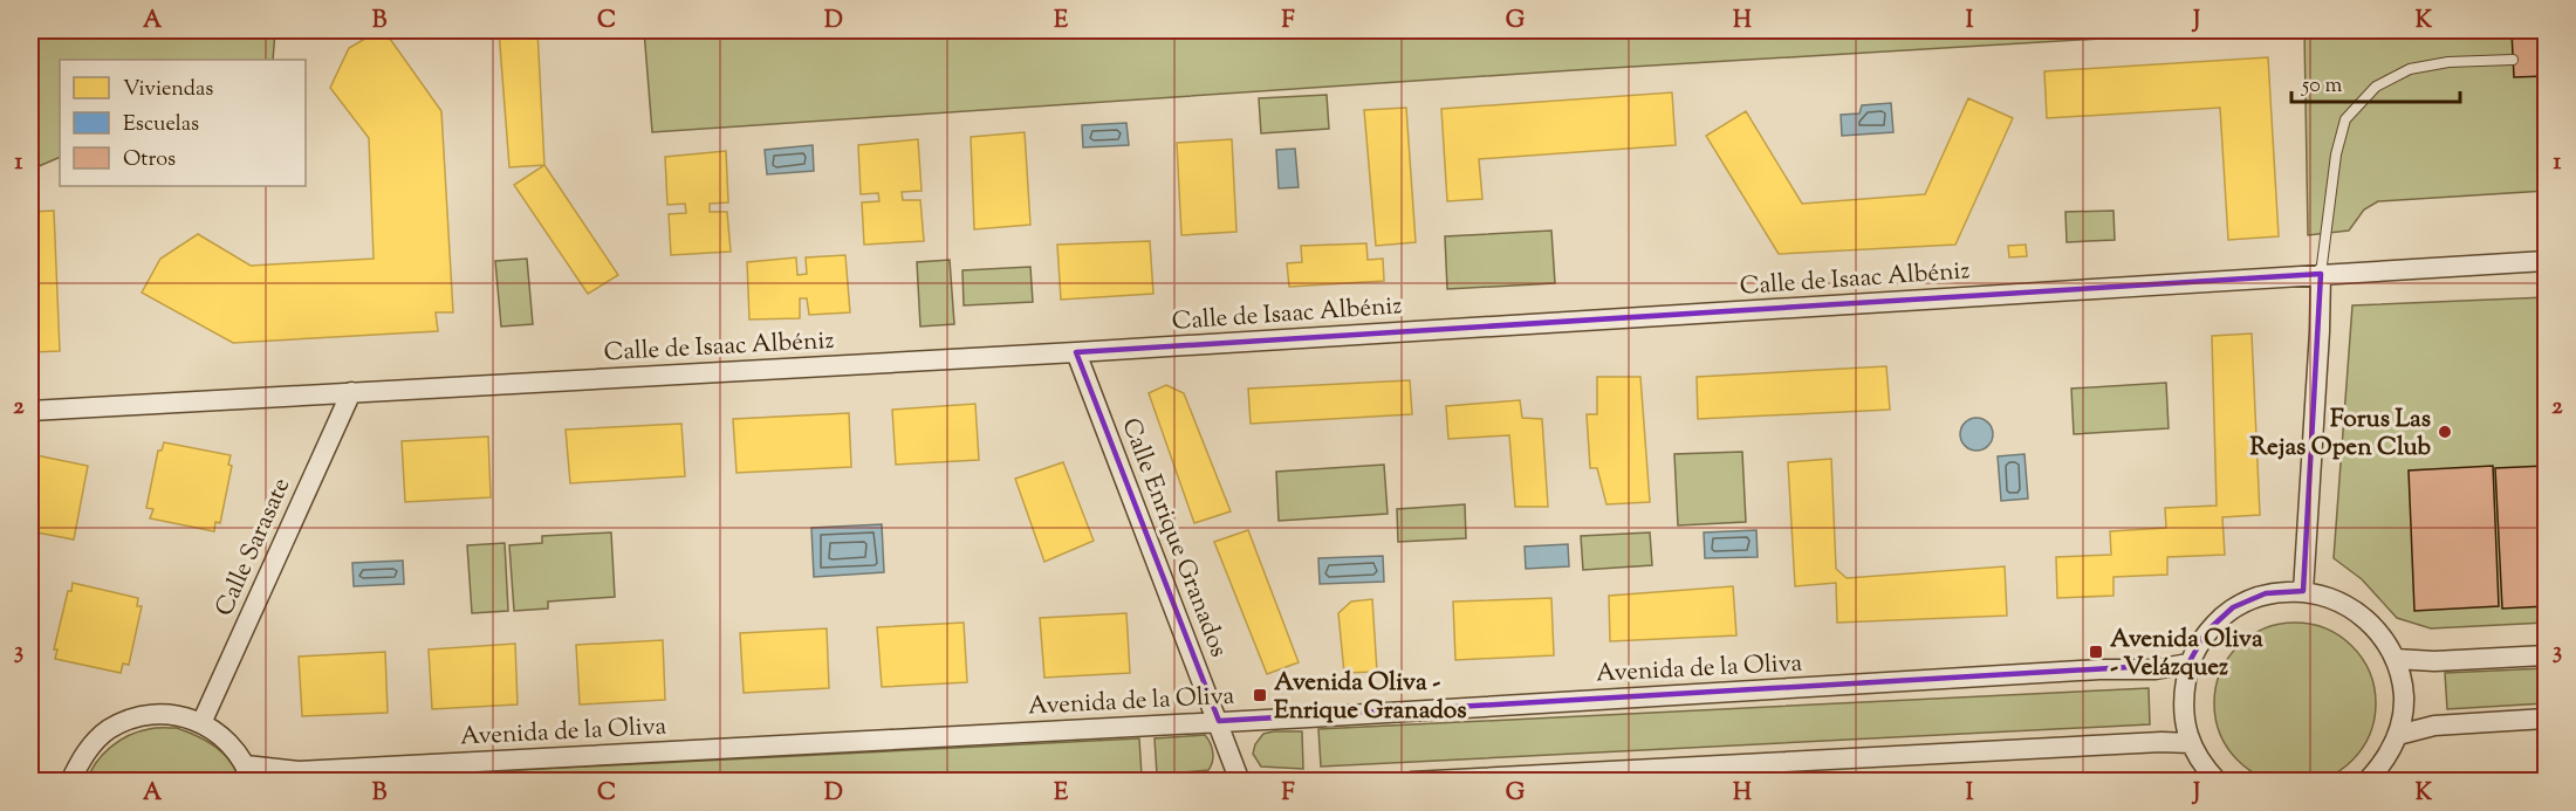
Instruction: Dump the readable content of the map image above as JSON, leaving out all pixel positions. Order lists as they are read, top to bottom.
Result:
{
  "streets": {
    "street": [
      "Calle de Isaac Albéniz",
      "Calle Enrique Granados",
      "Calle Sarasate",
      "Avenida de la Oliva"
    ]
  },
  "crossings": [
    ["Calle de Isaac Albéniz", "Calle Enrique Granados"],
    ["Calle de Isaac Albéniz", "Calle Sarasate"],
    ["Calle Enrique Granados", "Avenida de la Oliva"]
  ],
  "places": {
    "other": ["Forus Las Rejas Open Club"],
    "transit": ["Avenida Oliva - Velázquez", "Avenida Oliva - Enrique Granados"]
  },
  "legend": ["Viviendas", "Escuelas", "Otros"],
  "scale_bar": "50 m",
  "grid": {
    "columns": [
      "A",
      "B",
      "C",
      "D",
      "E",
      "F",
      "G",
      "H",
      "I",
      "J",
      "K"
    ],
    "rows": ["1", "2", "3"]
  }
}
